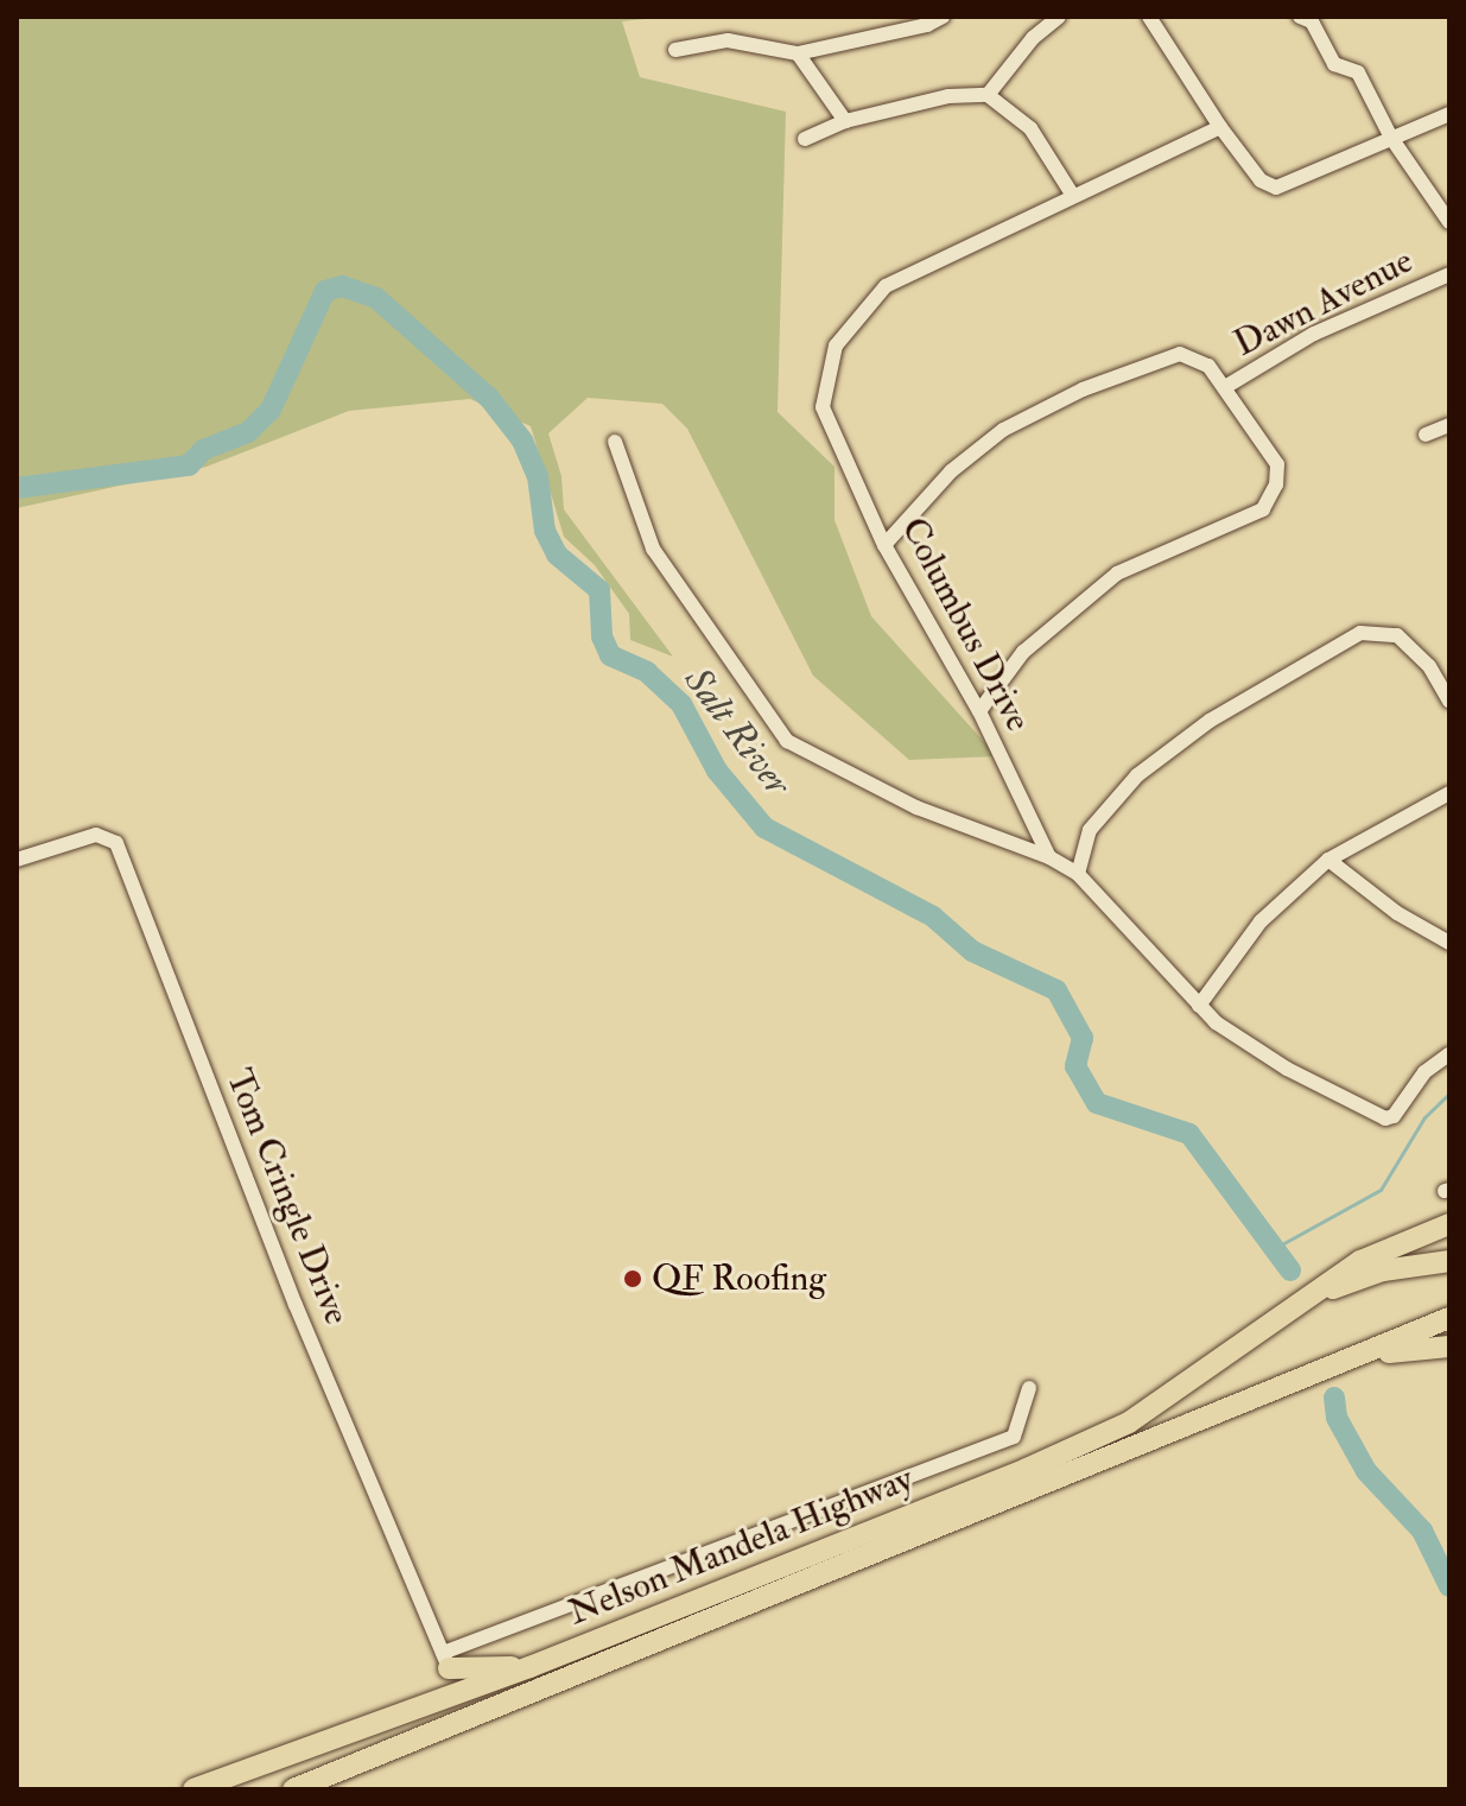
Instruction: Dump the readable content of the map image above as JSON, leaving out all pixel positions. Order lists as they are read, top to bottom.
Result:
{
  "streets": {
    "highway": ["Nelson Mandela Highway"],
    "street": ["Dawn Avenue", "Columbus Drive", "Tom Cringle Drive"]
  },
  "water": ["Salt River"],
  "places": ["QF Roofing"]
}
